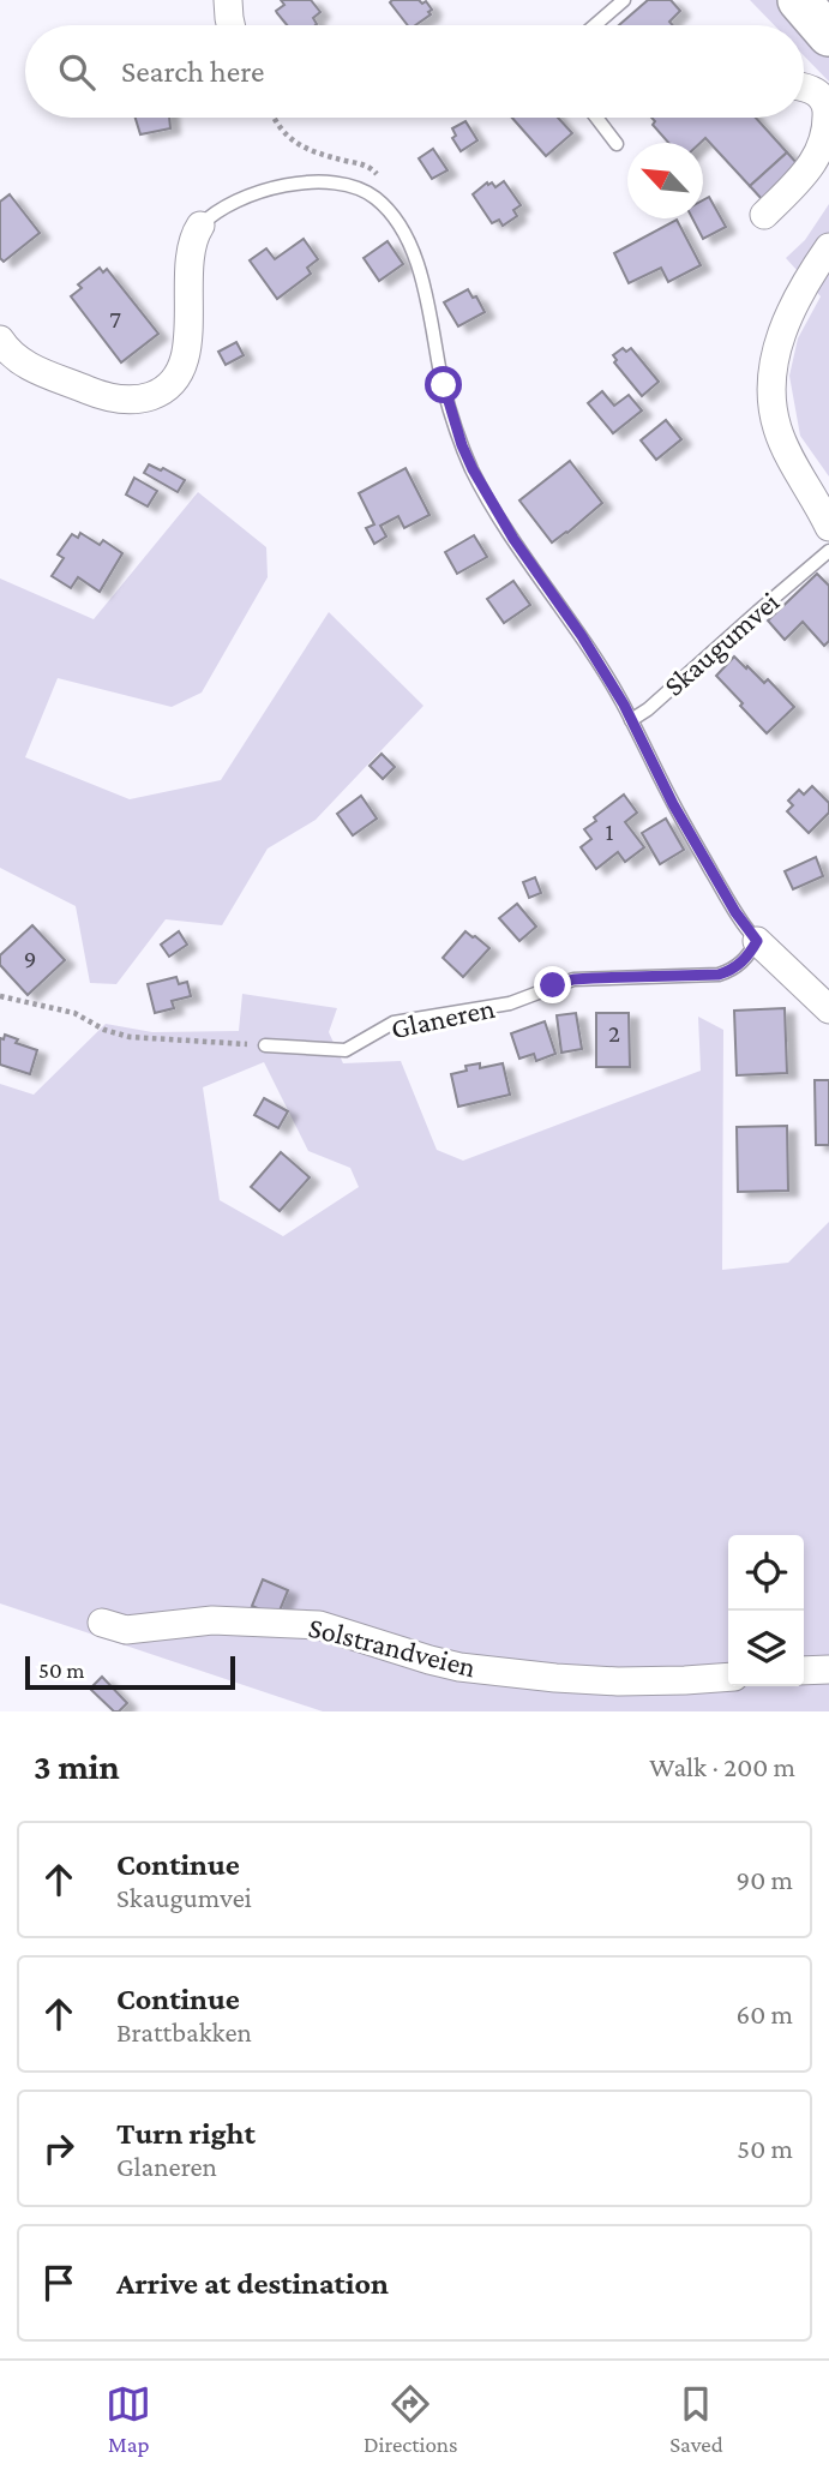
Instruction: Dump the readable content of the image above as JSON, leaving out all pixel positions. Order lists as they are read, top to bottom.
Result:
{
  "streets": {
    "street": ["Solstrandveien"],
    "lane": ["Skaugumvei", "Glaneren"]
  },
  "house_numbers": [
    "7",
    "1",
    "9",
    "2"
  ],
  "scale_bar": "50 m",
  "north": "top left",
  "page": {
    "search": "Search here",
    "scale": "50 m",
    "heading": ["3 min", "Walk · 200 m"],
    "list": [
      ["Continue", "Skaugumvei", "90 m"],
      ["Continue", "Brattbakken", "60 m"],
      ["Turn right", "Glaneren", "50 m"],
      "Arrive at destination"
    ],
    "nav": ["Map", "Directions", "Saved"]
  }
}
